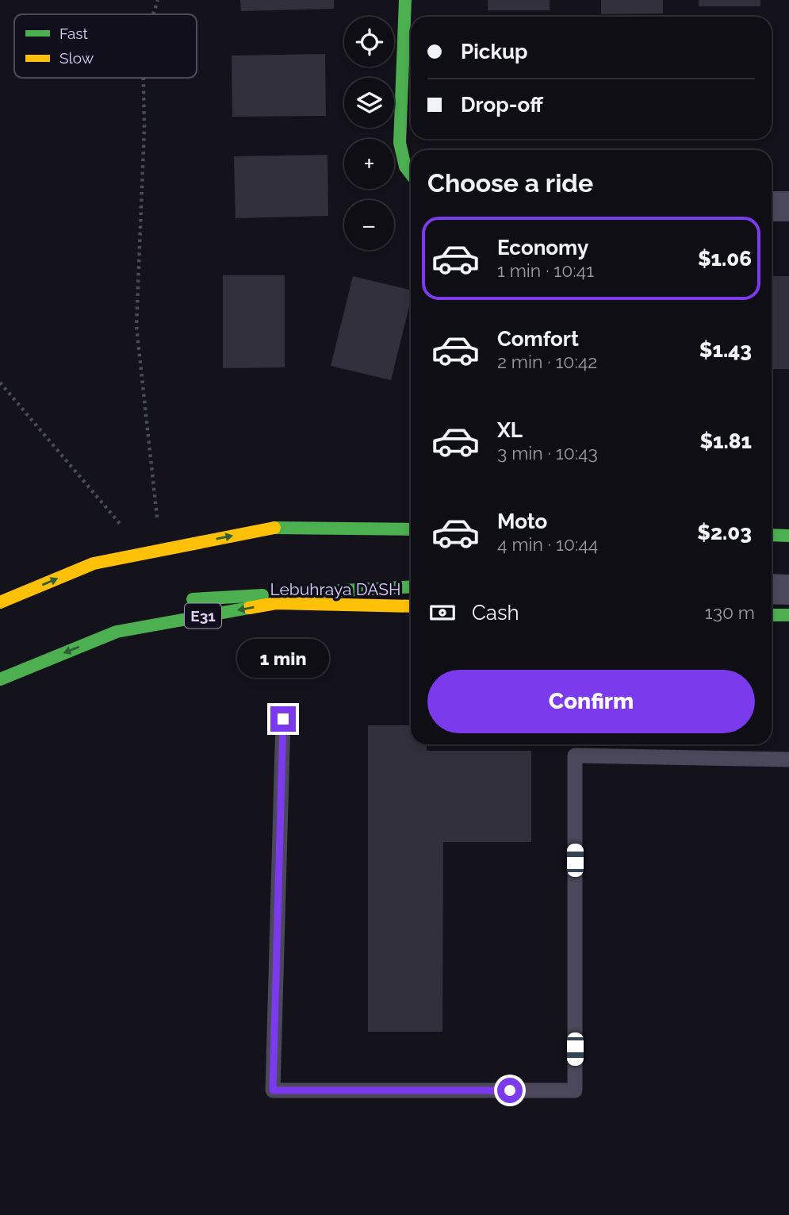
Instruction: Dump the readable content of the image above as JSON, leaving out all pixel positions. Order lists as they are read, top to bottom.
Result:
{
  "streets": {
    "main road": ["Lebuhraya DASH", "E31"]
  },
  "legend": ["Fast", "Slow"],
  "page": {
    "map_buttons": ["+", "−"],
    "banner": ["Pickup", "Drop-off"],
    "heading": "Choose a ride",
    "list": [
      {
        "name": "Economy",
        "note": "1 min · 10:41",
        "value": "$1.06"
      },
      {
        "name": "Comfort",
        "note": "2 min · 10:42",
        "value": "$1.43"
      },
      {
        "name": "XL",
        "note": "3 min · 10:43",
        "value": "$1.81"
      },
      {
        "name": "Moto",
        "note": "4 min · 10:44",
        "value": "$2.03"
      }
    ],
    "pay": ["Cash", "130 m"],
    "bubble": "1 min",
    "buttons": "Confirm"
  }
}
